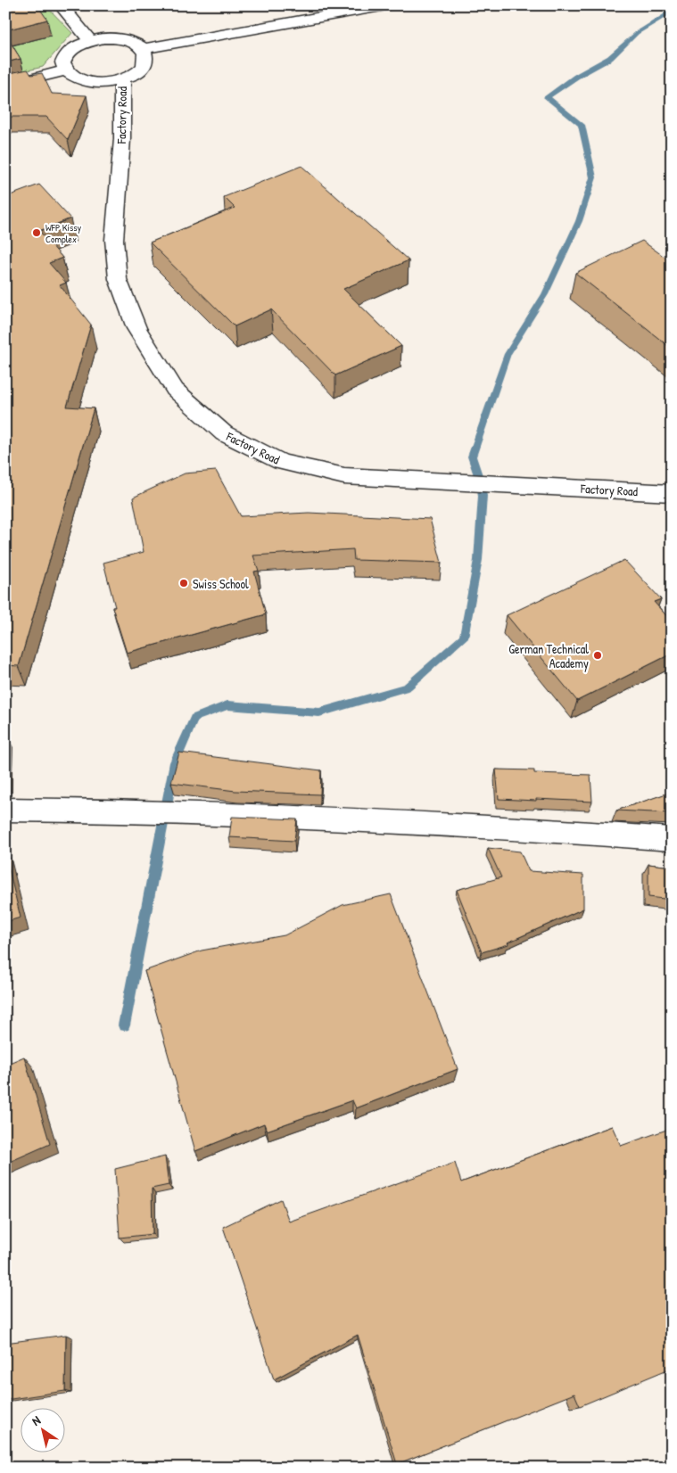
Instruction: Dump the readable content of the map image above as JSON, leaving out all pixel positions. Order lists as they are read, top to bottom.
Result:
{
  "streets": {
    "street": ["Factory Road"]
  },
  "places": ["WFP Kissy Complex", "Swiss School", "German Technical Academy"],
  "north": "top left"
}
